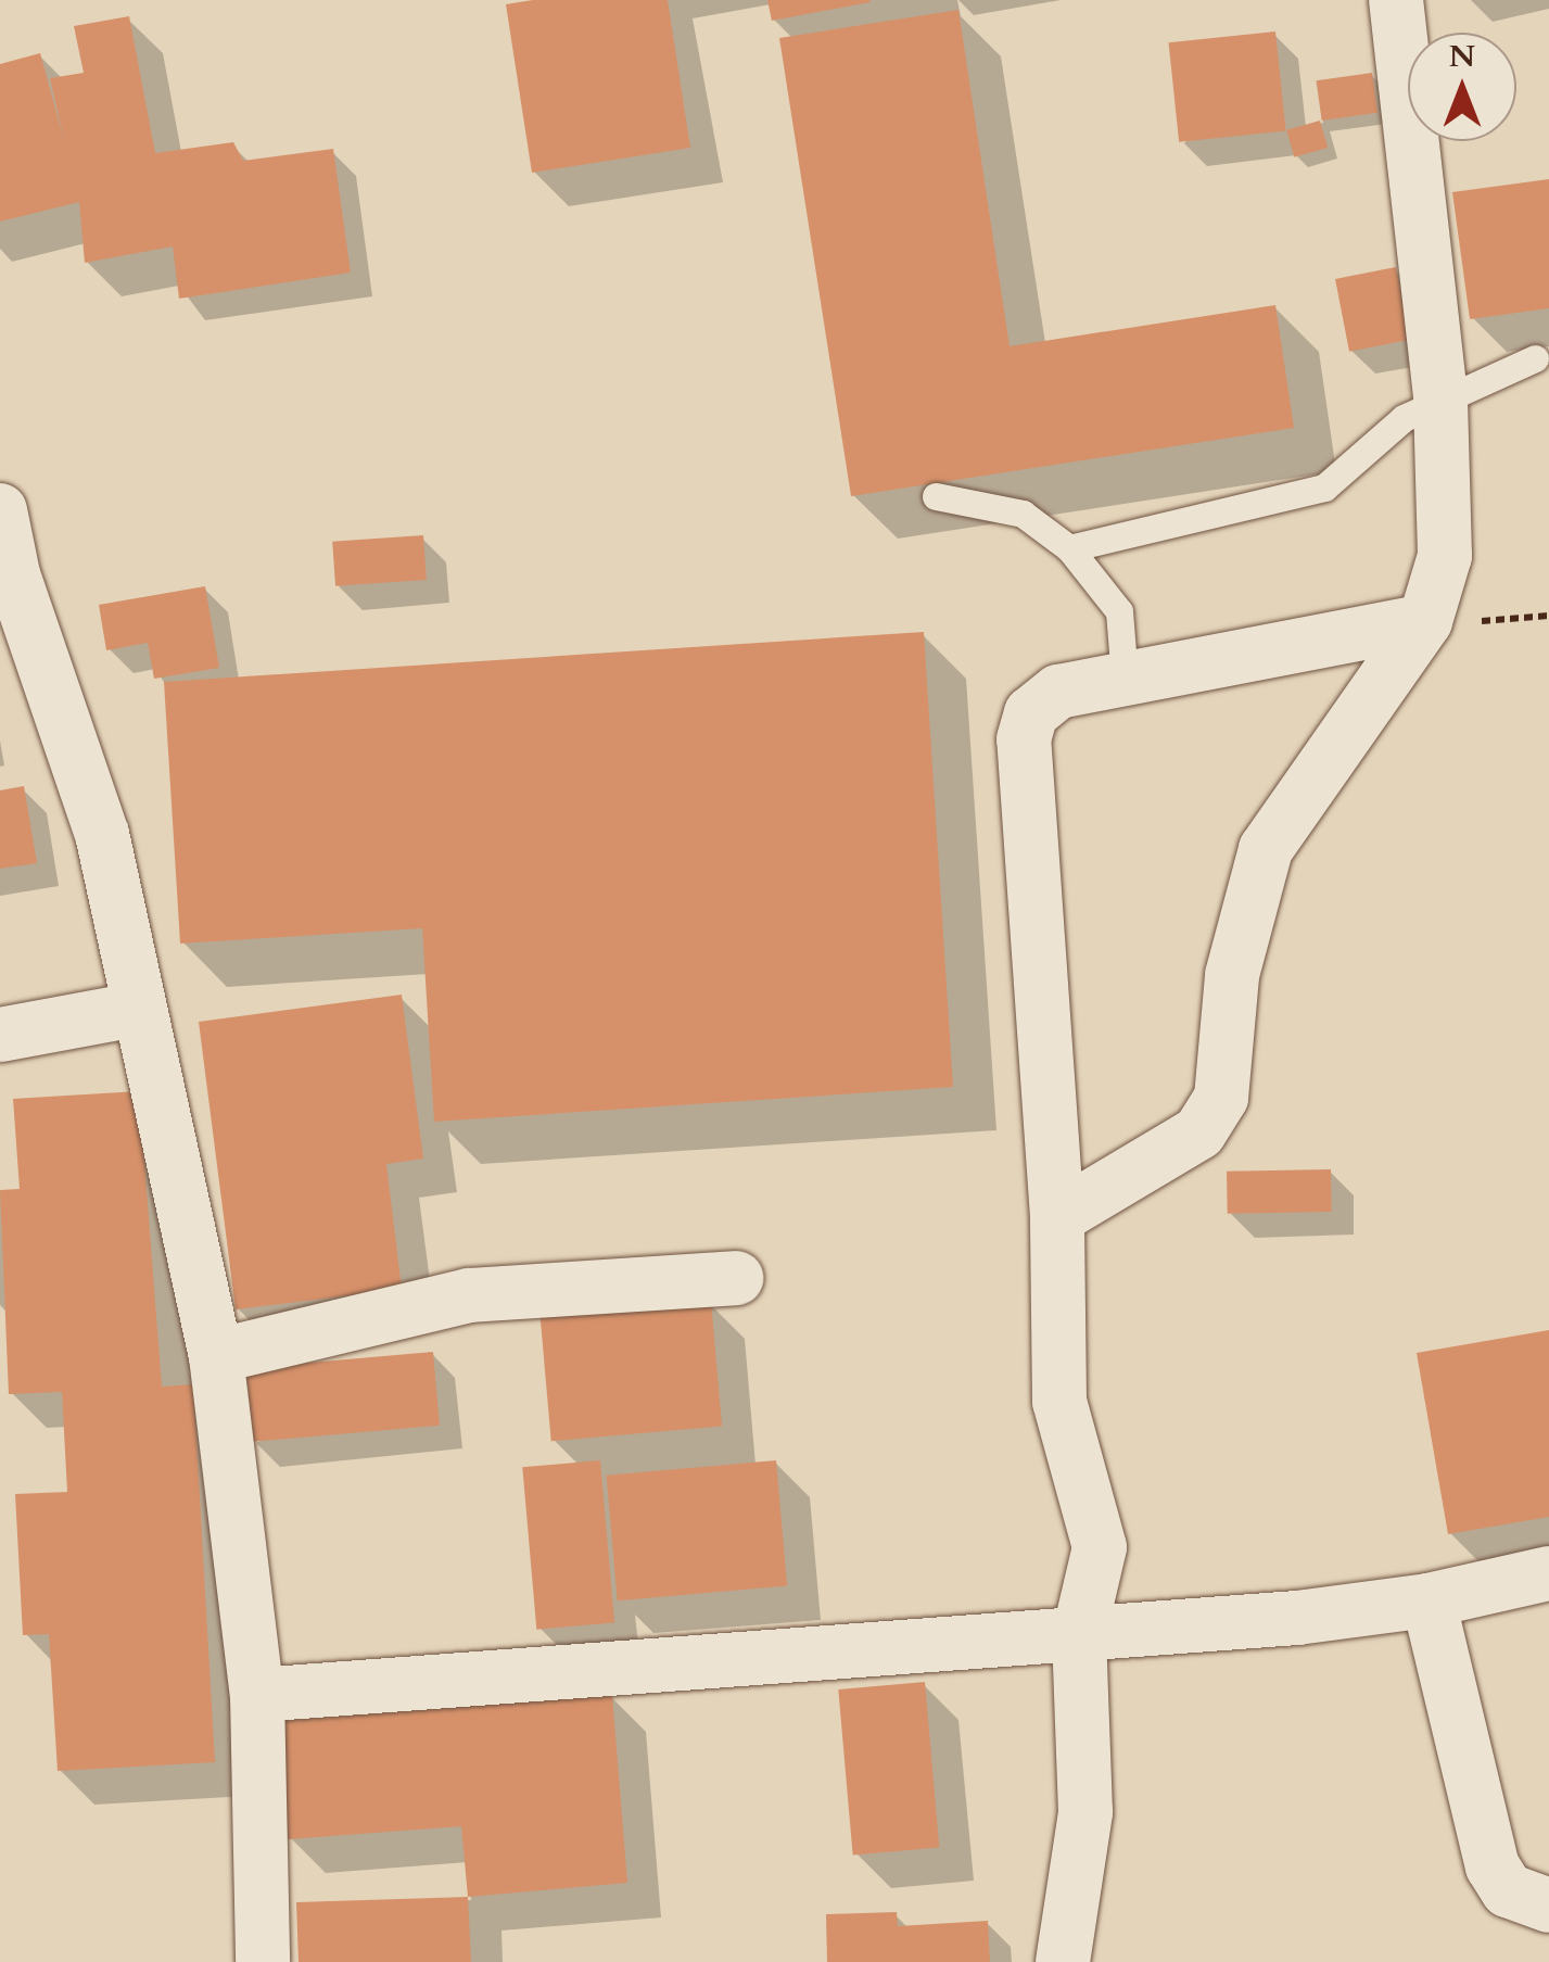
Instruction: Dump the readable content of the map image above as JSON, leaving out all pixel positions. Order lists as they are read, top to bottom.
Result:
{
  "north": "top"
}
